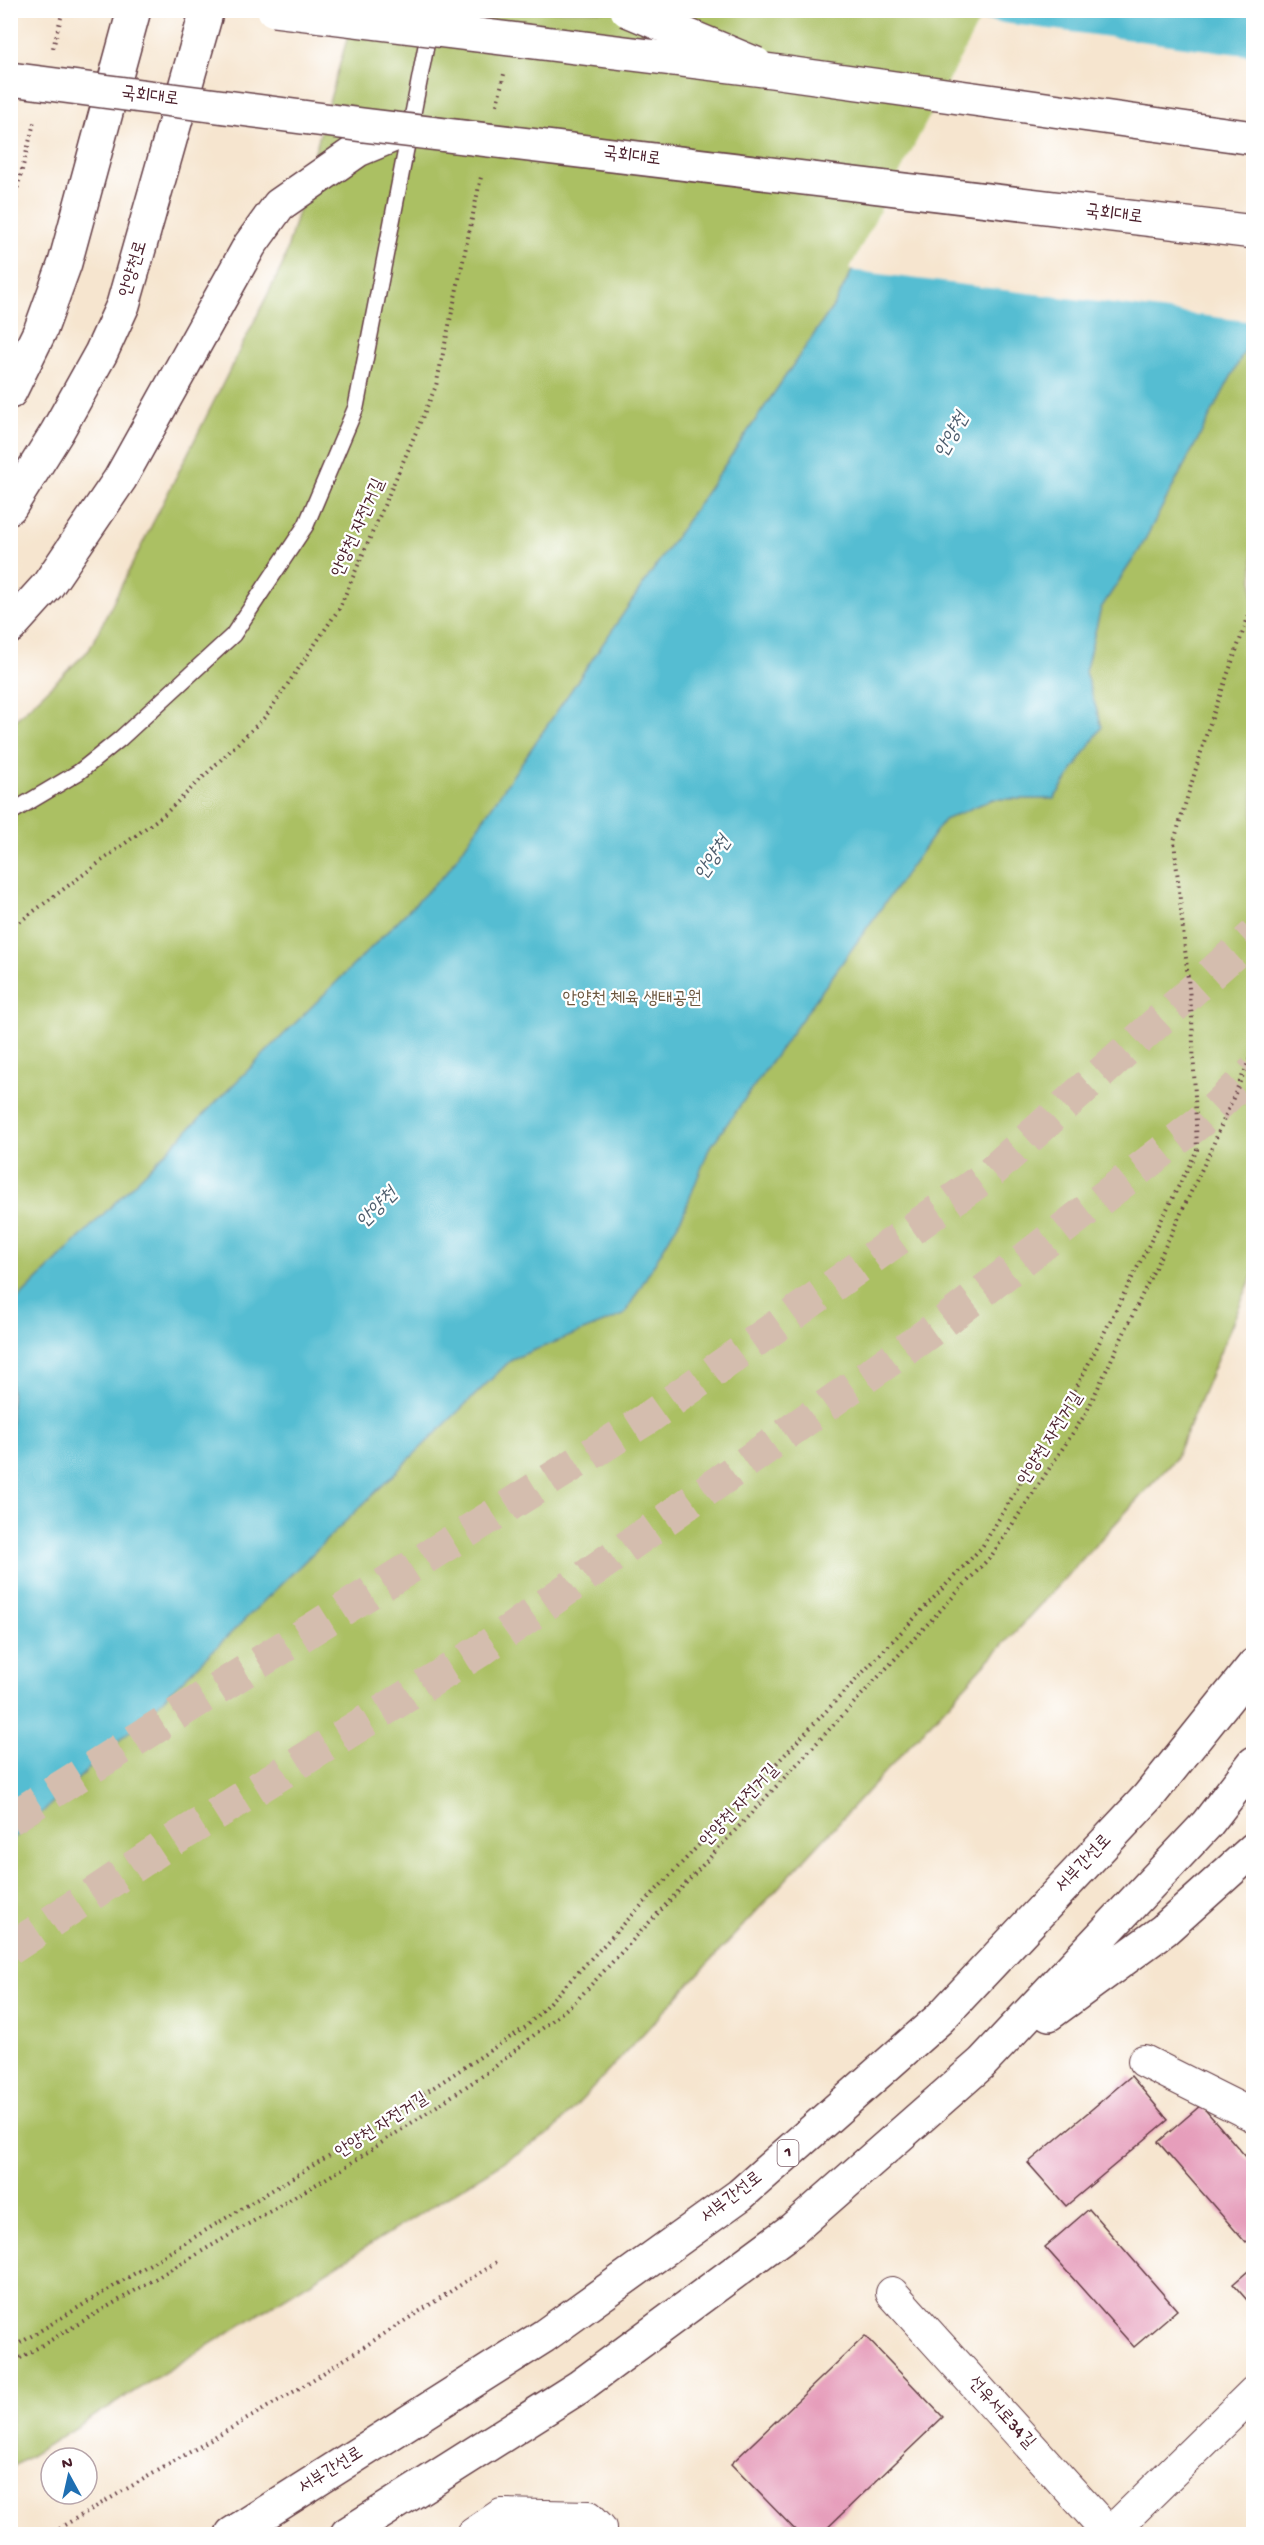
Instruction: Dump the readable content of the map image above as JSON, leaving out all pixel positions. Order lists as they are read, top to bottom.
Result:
{
  "streets": {
    "main road": [
      "국회대로",
      "안양천로",
      "서부간선로",
      "1"
    ],
    "street": ["선유서로34길"],
    "path": ["안양천 자전거길"]
  },
  "water": ["안양천"],
  "parks": ["안양천 체육 생태공원"],
  "north": "top"
}
